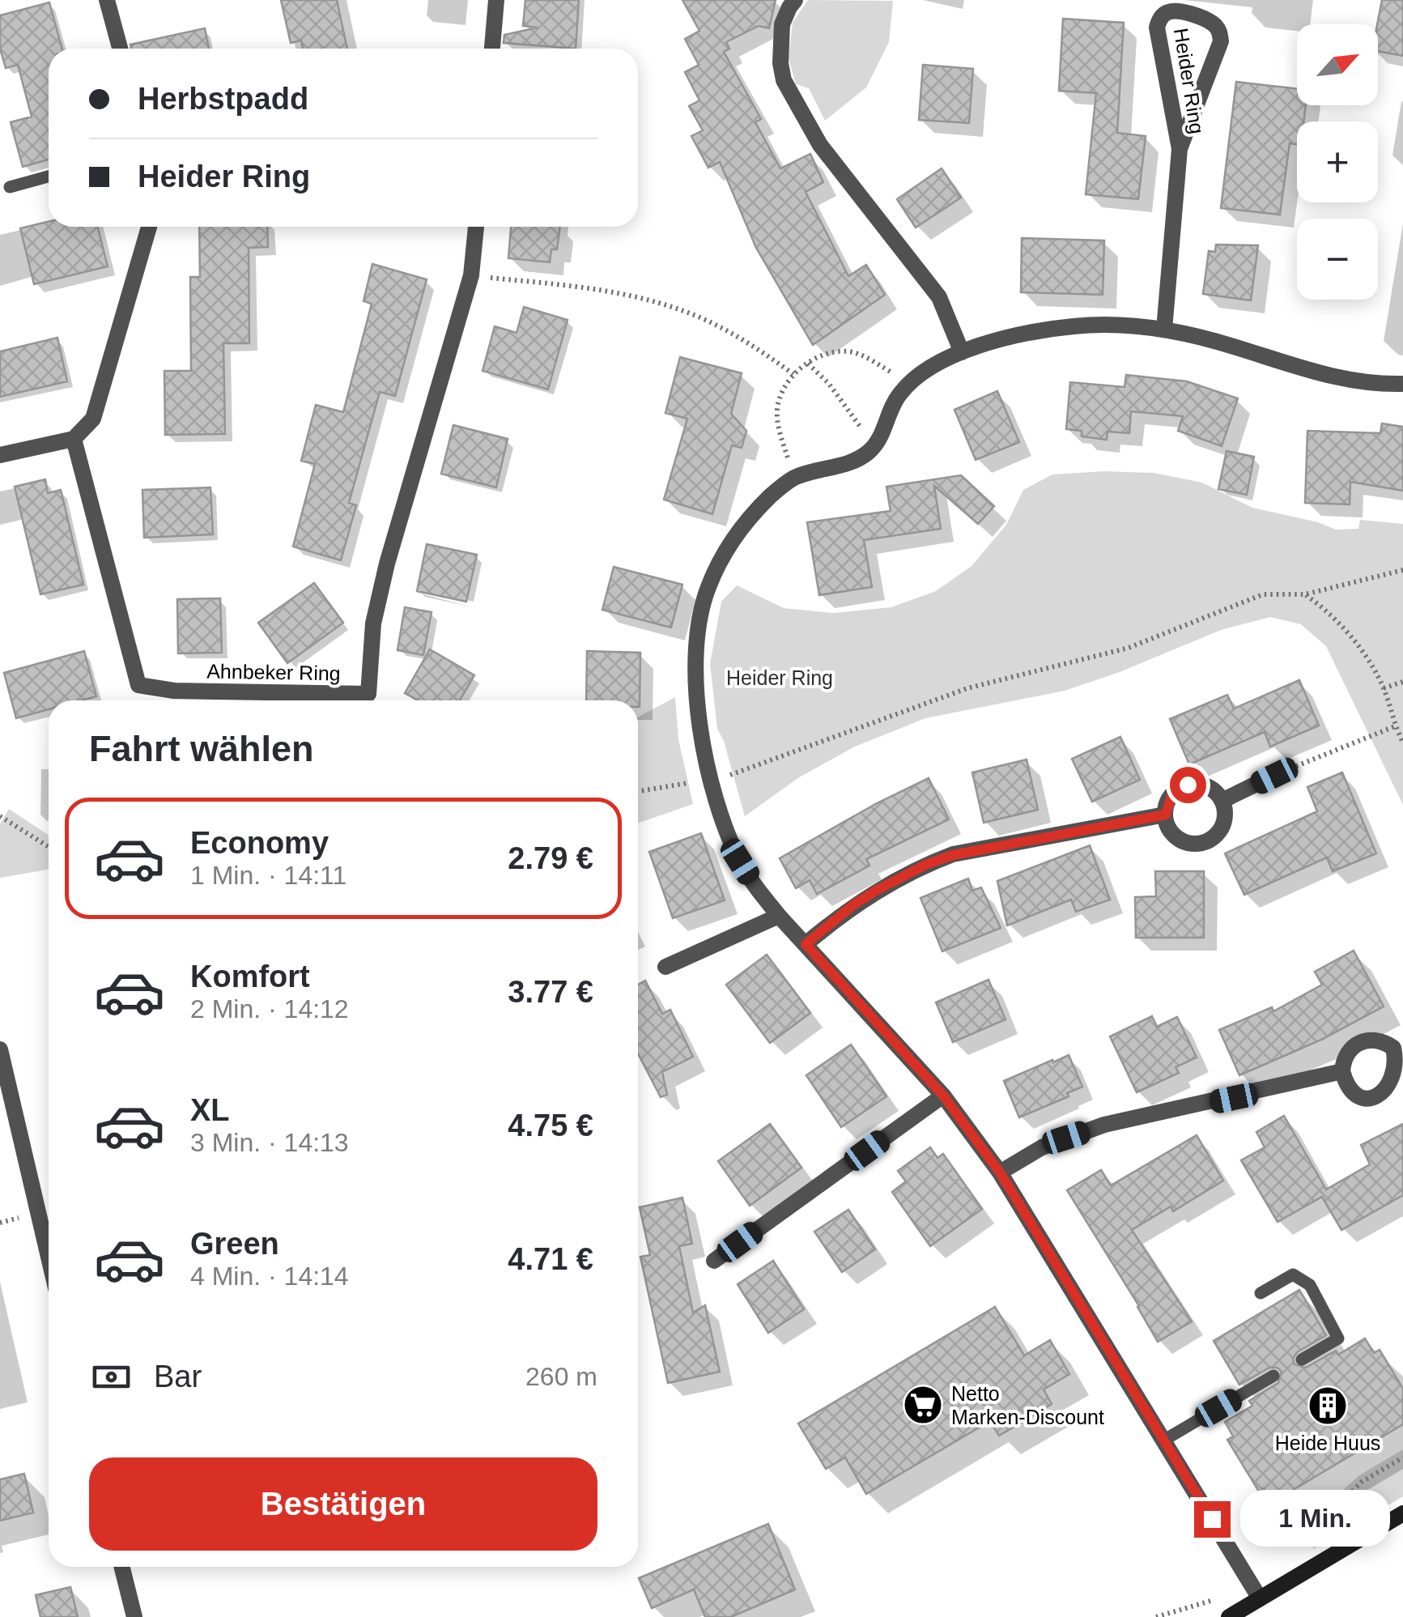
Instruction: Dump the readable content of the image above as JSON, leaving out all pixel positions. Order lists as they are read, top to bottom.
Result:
{
  "streets": {
    "street": ["Heider Ring", "Ahnbeker Ring"]
  },
  "parks": ["Heider Ring"],
  "places": {
    "supermarket": ["Netto Marken-Discount"],
    "building": ["Heide Huus"]
  },
  "north": "top right",
  "page": {
    "map_buttons": ["+", "−"],
    "banner": ["Herbstpadd", "Heider Ring"],
    "heading": "Fahrt wählen",
    "list": [
      {
        "name": "Economy",
        "note": "1 Min. · 14:11",
        "value": "2.79 €"
      },
      {
        "name": "Komfort",
        "note": "2 Min. · 14:12",
        "value": "3.77 €"
      },
      {
        "name": "XL",
        "note": "3 Min. · 14:13",
        "value": "4.75 €"
      },
      {
        "name": "Green",
        "note": "4 Min. · 14:14",
        "value": "4.71 €"
      }
    ],
    "pay": ["Bar", "260 m"],
    "buttons": "Bestätigen",
    "bubble": "1 Min."
  }
}
